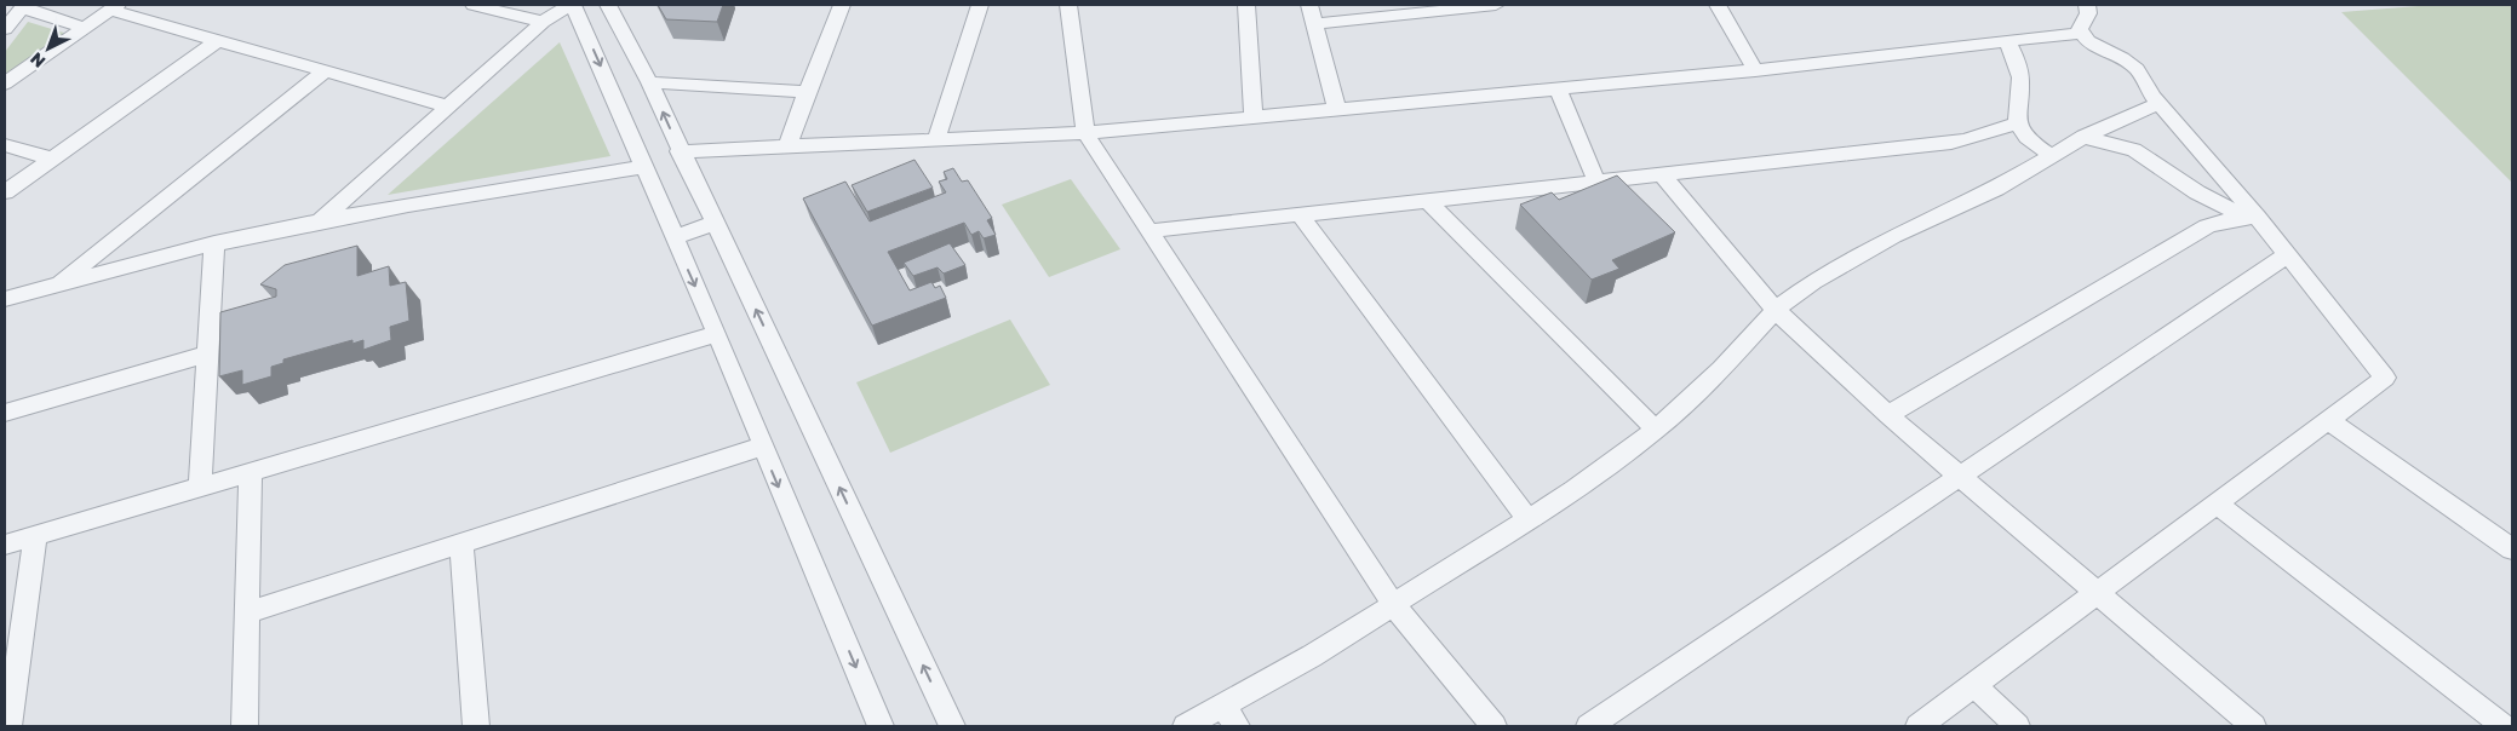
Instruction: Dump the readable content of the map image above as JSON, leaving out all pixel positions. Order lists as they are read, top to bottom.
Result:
{
  "north": "bottom left"
}
